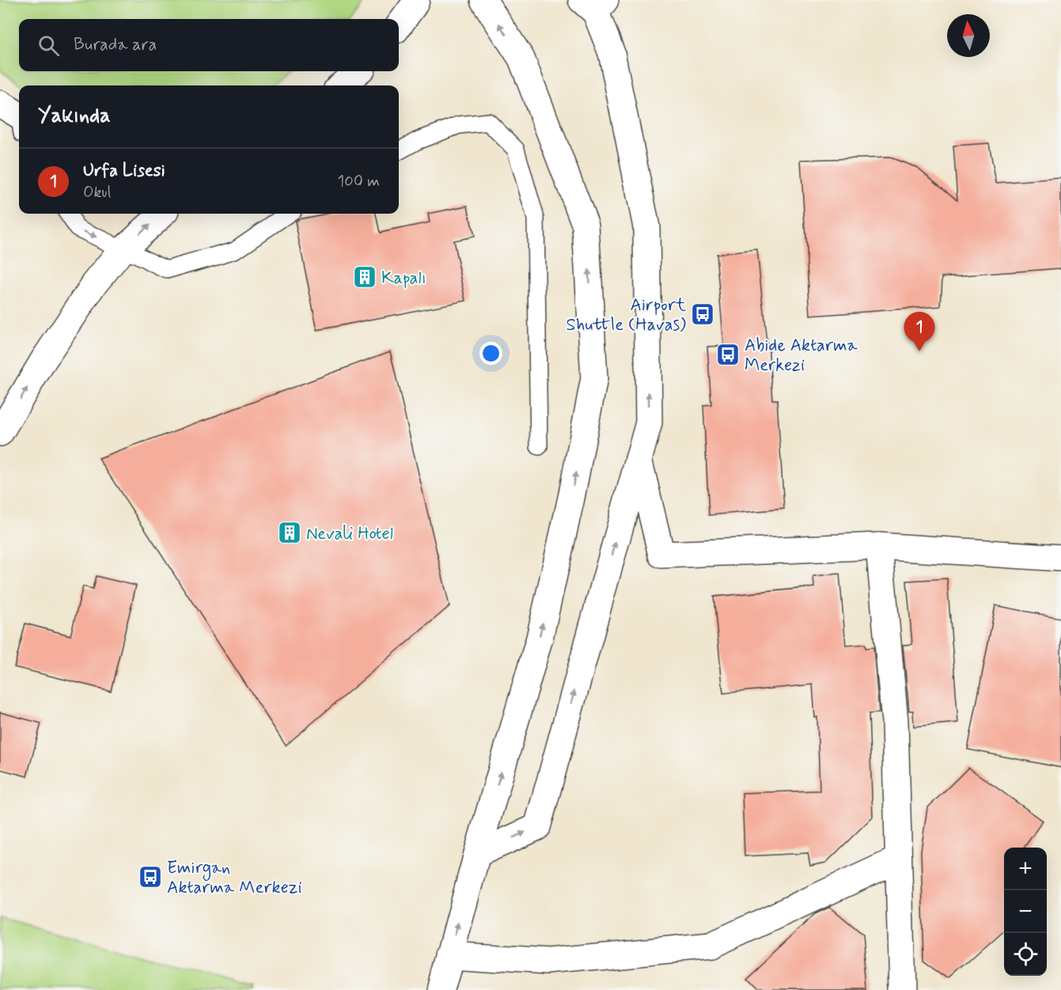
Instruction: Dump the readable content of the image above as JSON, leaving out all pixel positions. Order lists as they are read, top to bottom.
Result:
{
  "places": {
    "building": ["Kapalı", "Nevali Hotel"],
    "bus stop": ["Airport Shuttle (Havas)", "Abide Aktarma Merkezi", "Emirgan Aktarma Merkezi"]
  },
  "north": "top",
  "page": {
    "search": "Burada ara",
    "heading": "Yakında",
    "list": [
      {
        "mark": "1",
        "name": "Urfa Lisesi",
        "note": "Okul",
        "value": "100 m"
      }
    ],
    "pins": "1",
    "map_buttons": ["+", "−"]
  }
}
